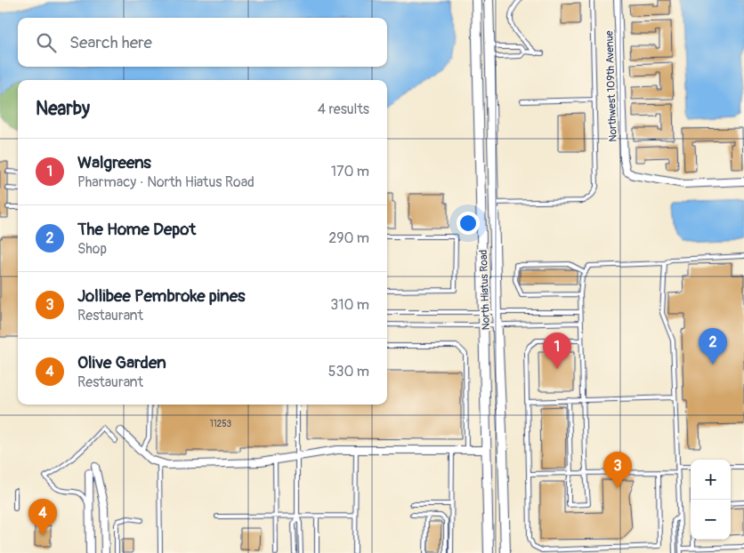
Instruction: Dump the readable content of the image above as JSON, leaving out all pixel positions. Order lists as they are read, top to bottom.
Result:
{
  "streets": {
    "main road": ["North Hiatus Road"],
    "street": ["Northwest 109th Avenue"]
  },
  "house_numbers": ["11253"],
  "page": {
    "search": "Search here",
    "heading": ["Nearby", "4 results"],
    "list": [
      {
        "mark": "1",
        "name": "Walgreens",
        "note": "Pharmacy · North Hiatus Road",
        "value": "170 m"
      },
      {
        "mark": "2",
        "name": "The Home Depot",
        "note": "Shop",
        "value": "290 m"
      },
      {
        "mark": "3",
        "name": "Jollibee Pembroke pines",
        "note": "Restaurant",
        "value": "310 m"
      },
      {
        "mark": "4",
        "name": "Olive Garden",
        "note": "Restaurant",
        "value": "530 m"
      }
    ],
    "pins": [
      "2",
      "1",
      "3",
      "4"
    ],
    "map_buttons": ["+", "−"]
  }
}
